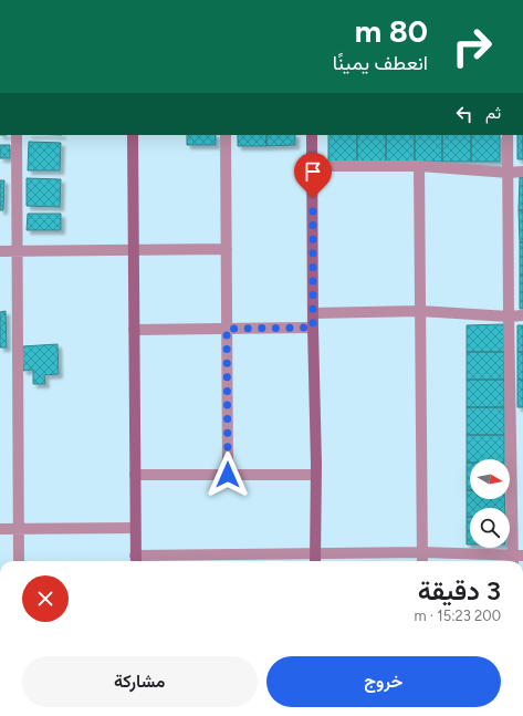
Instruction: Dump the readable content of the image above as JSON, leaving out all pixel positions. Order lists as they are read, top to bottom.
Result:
{
  "north": "right",
  "page": {
    "turn": ["80 m", "انعطف يمينًا"],
    "then": "ثم",
    "heading": ["3 دقيقة", "200 m · 15:23"],
    "buttons": ["خروج", "مشاركة"]
  }
}
